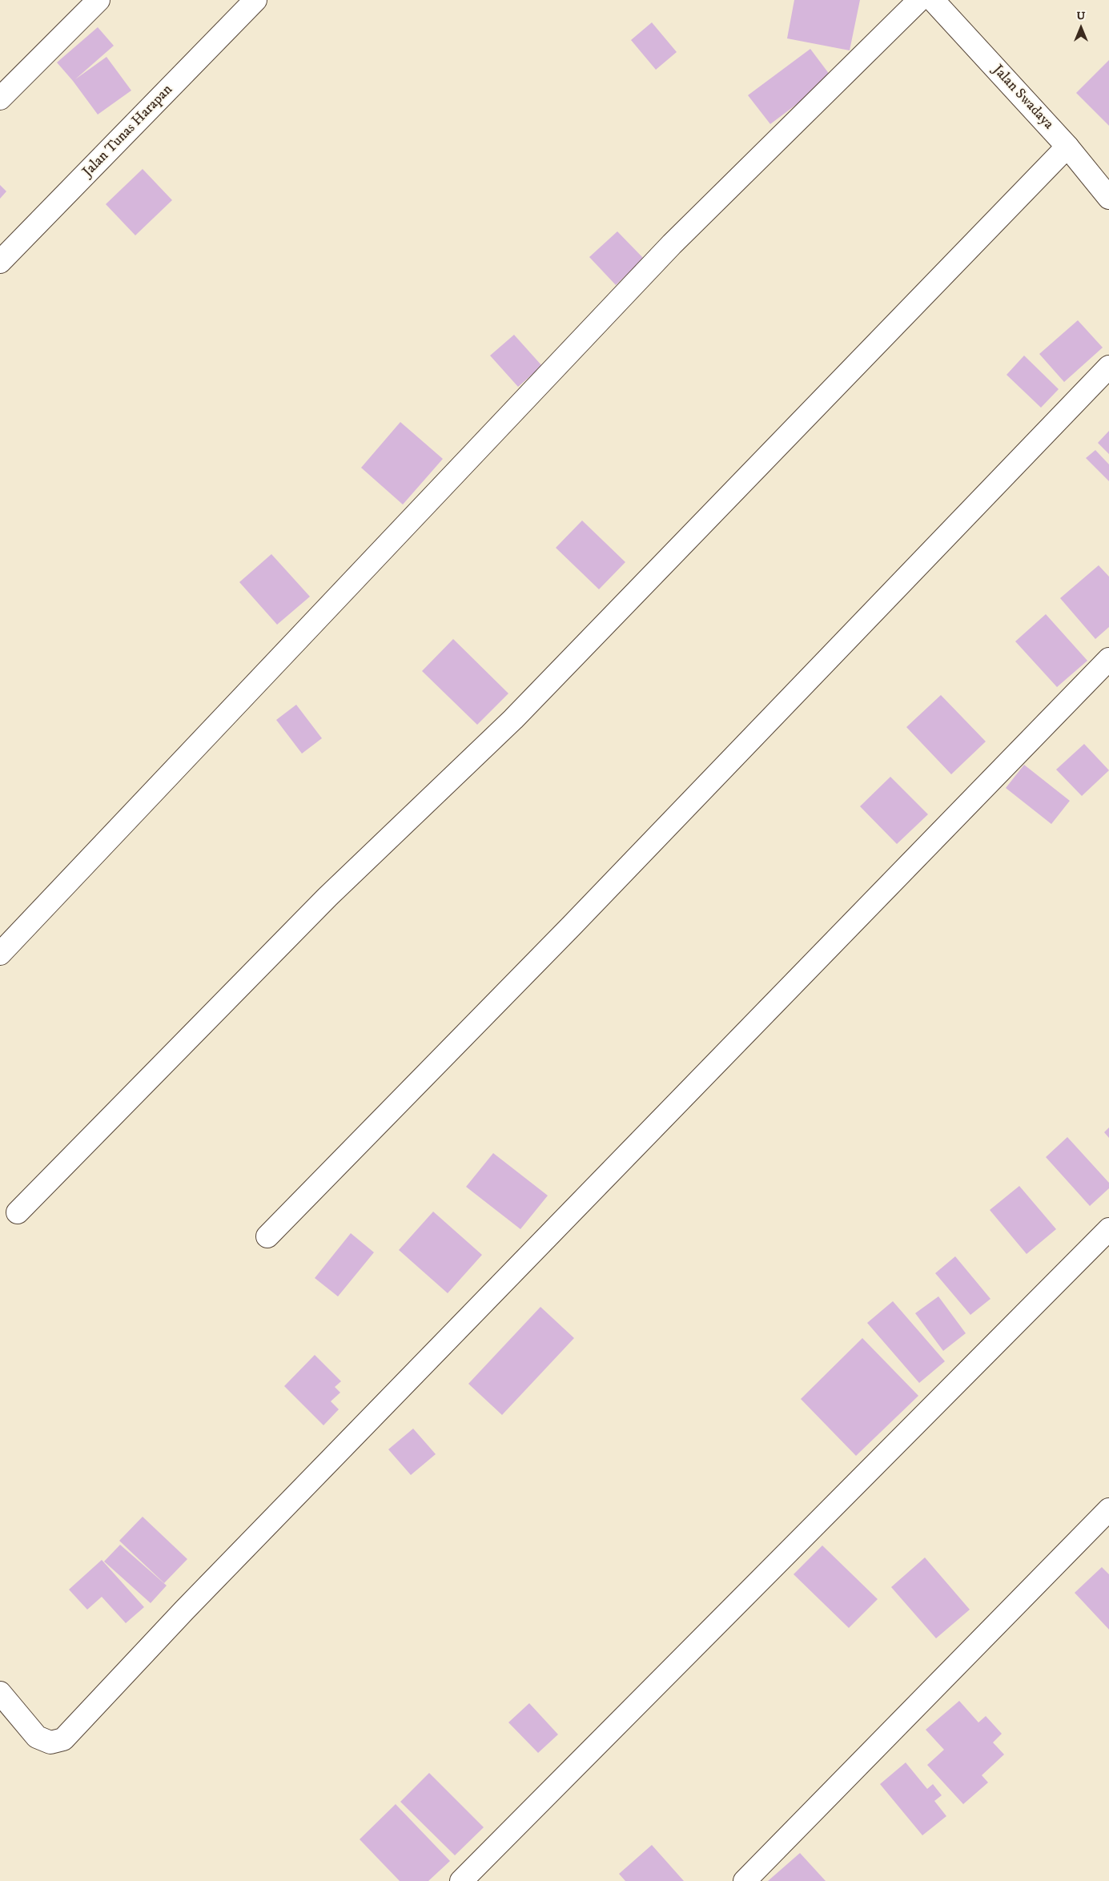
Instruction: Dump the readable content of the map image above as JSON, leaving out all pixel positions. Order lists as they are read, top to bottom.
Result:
{
  "streets": {
    "street": ["Jalan Swadaya", "Jalan Tunas Harapan"]
  },
  "north": "top"
}
